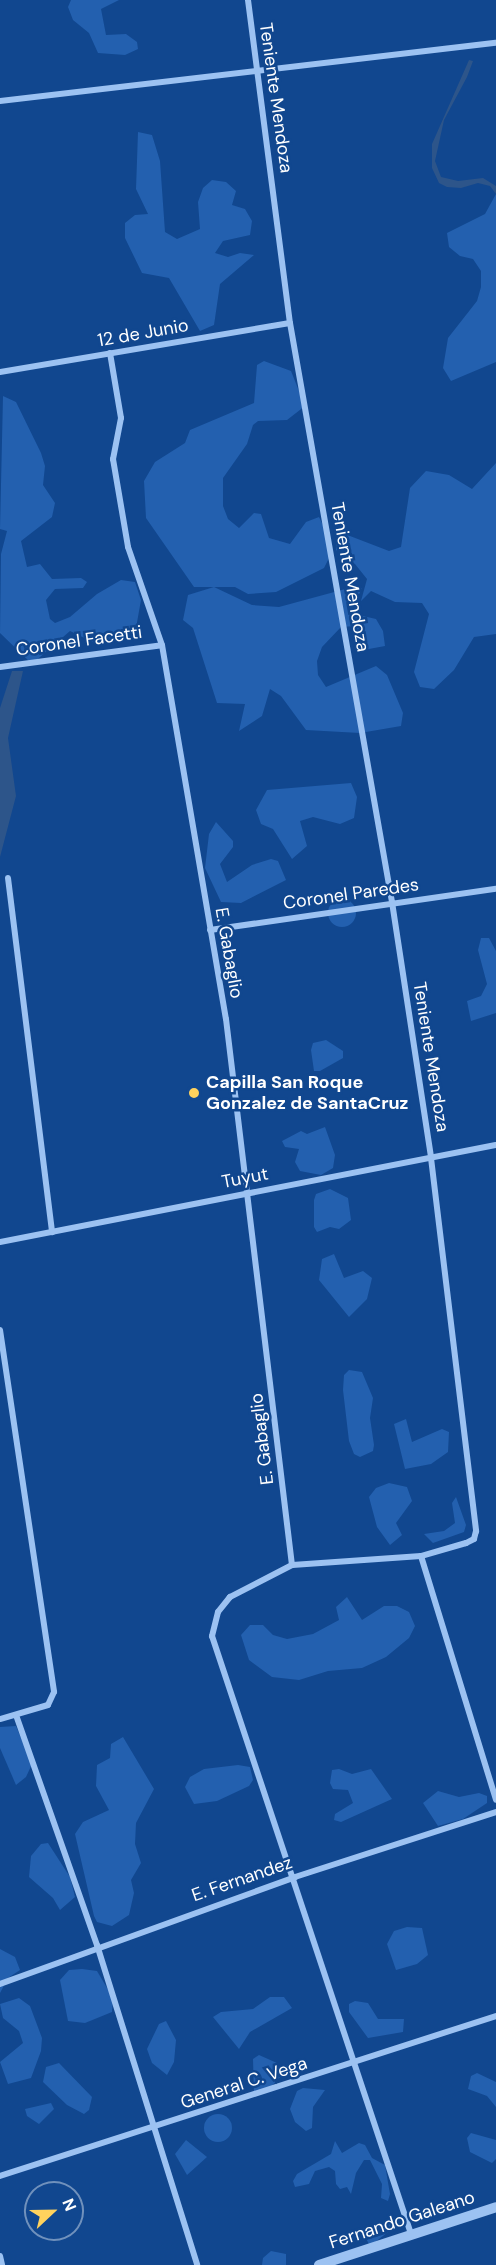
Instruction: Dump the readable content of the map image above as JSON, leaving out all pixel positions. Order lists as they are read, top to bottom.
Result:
{
  "streets": {
    "street": [
      "Teniente Mendoza",
      "12 de Junio",
      "Coronel Facetti",
      "Coronel Paredes",
      "E. Gabaglio",
      "Tuyut",
      "E. Fernandez",
      "General C. Vega",
      "Fernando Galeano"
    ]
  },
  "crossings": [
    ["Teniente Mendoza", "12 de Junio"],
    ["Teniente Mendoza", "Coronel Paredes"],
    ["Teniente Mendoza", "E. Gabaglio"],
    ["Teniente Mendoza", "Tuyut"],
    ["12 de Junio", "E. Gabaglio"],
    ["Coronel Facetti", "E. Gabaglio"],
    ["Coronel Paredes", "E. Gabaglio"],
    ["E. Gabaglio", "Tuyut"]
  ],
  "places": ["Capilla San Roque Gonzalez de SantaCruz"],
  "north": "right"
}
